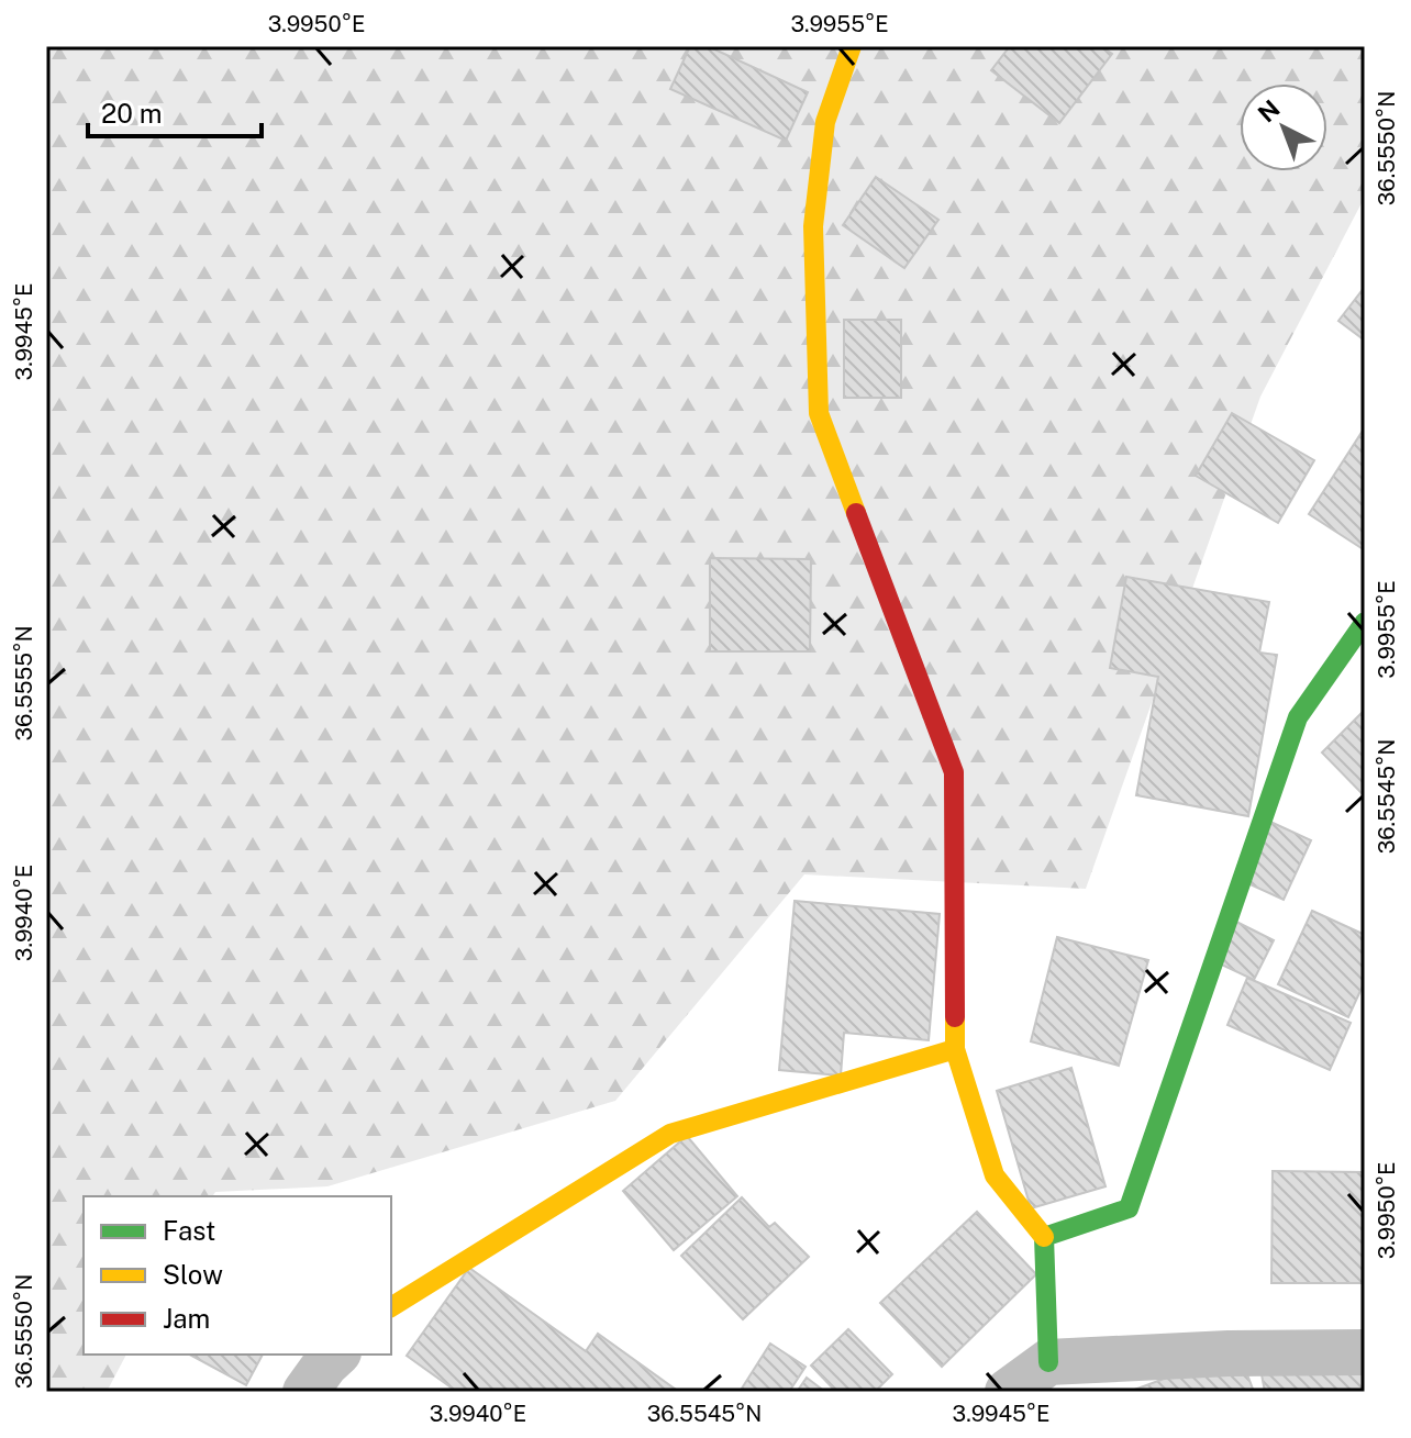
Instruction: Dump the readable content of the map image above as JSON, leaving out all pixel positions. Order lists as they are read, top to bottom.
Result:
{
  "legend": ["Fast", "Slow", "Jam"],
  "scale_bar": "20 m",
  "north": "top left",
  "coordinates": [
    "3.9950°E",
    "3.9955°E",
    "36.5550°N",
    "3.9945°E",
    "36.5555°N",
    "36.5545°N",
    "3.9940°E"
  ]
}
